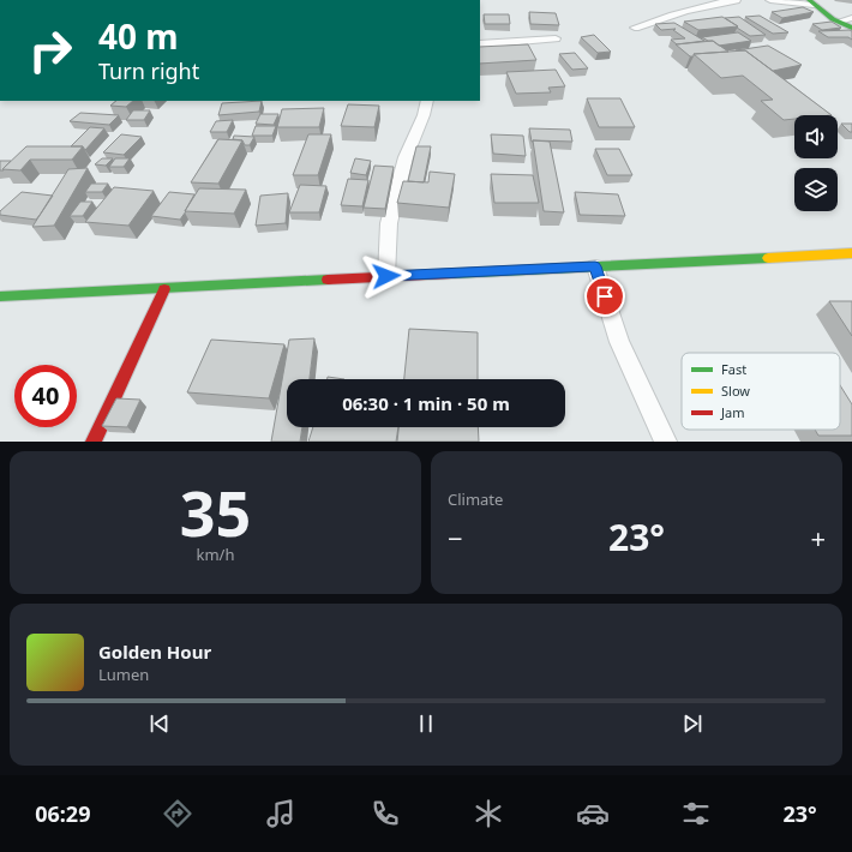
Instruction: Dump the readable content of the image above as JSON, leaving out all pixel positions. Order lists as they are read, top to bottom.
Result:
{
  "legend": ["Fast", "Slow", "Jam"],
  "page": {
    "turn": ["40 m", "Turn right"],
    "limit": "40",
    "trip": "06:30 · 1 min · 50 m",
    "tile": [
      ["35", "km/h"],
      "Climate"
    ],
    "heat": ["−", "23°", "+"],
    "song": ["Golden Hour", "Lumen"],
    "tabs": ["06:29", "23°"]
  }
}
